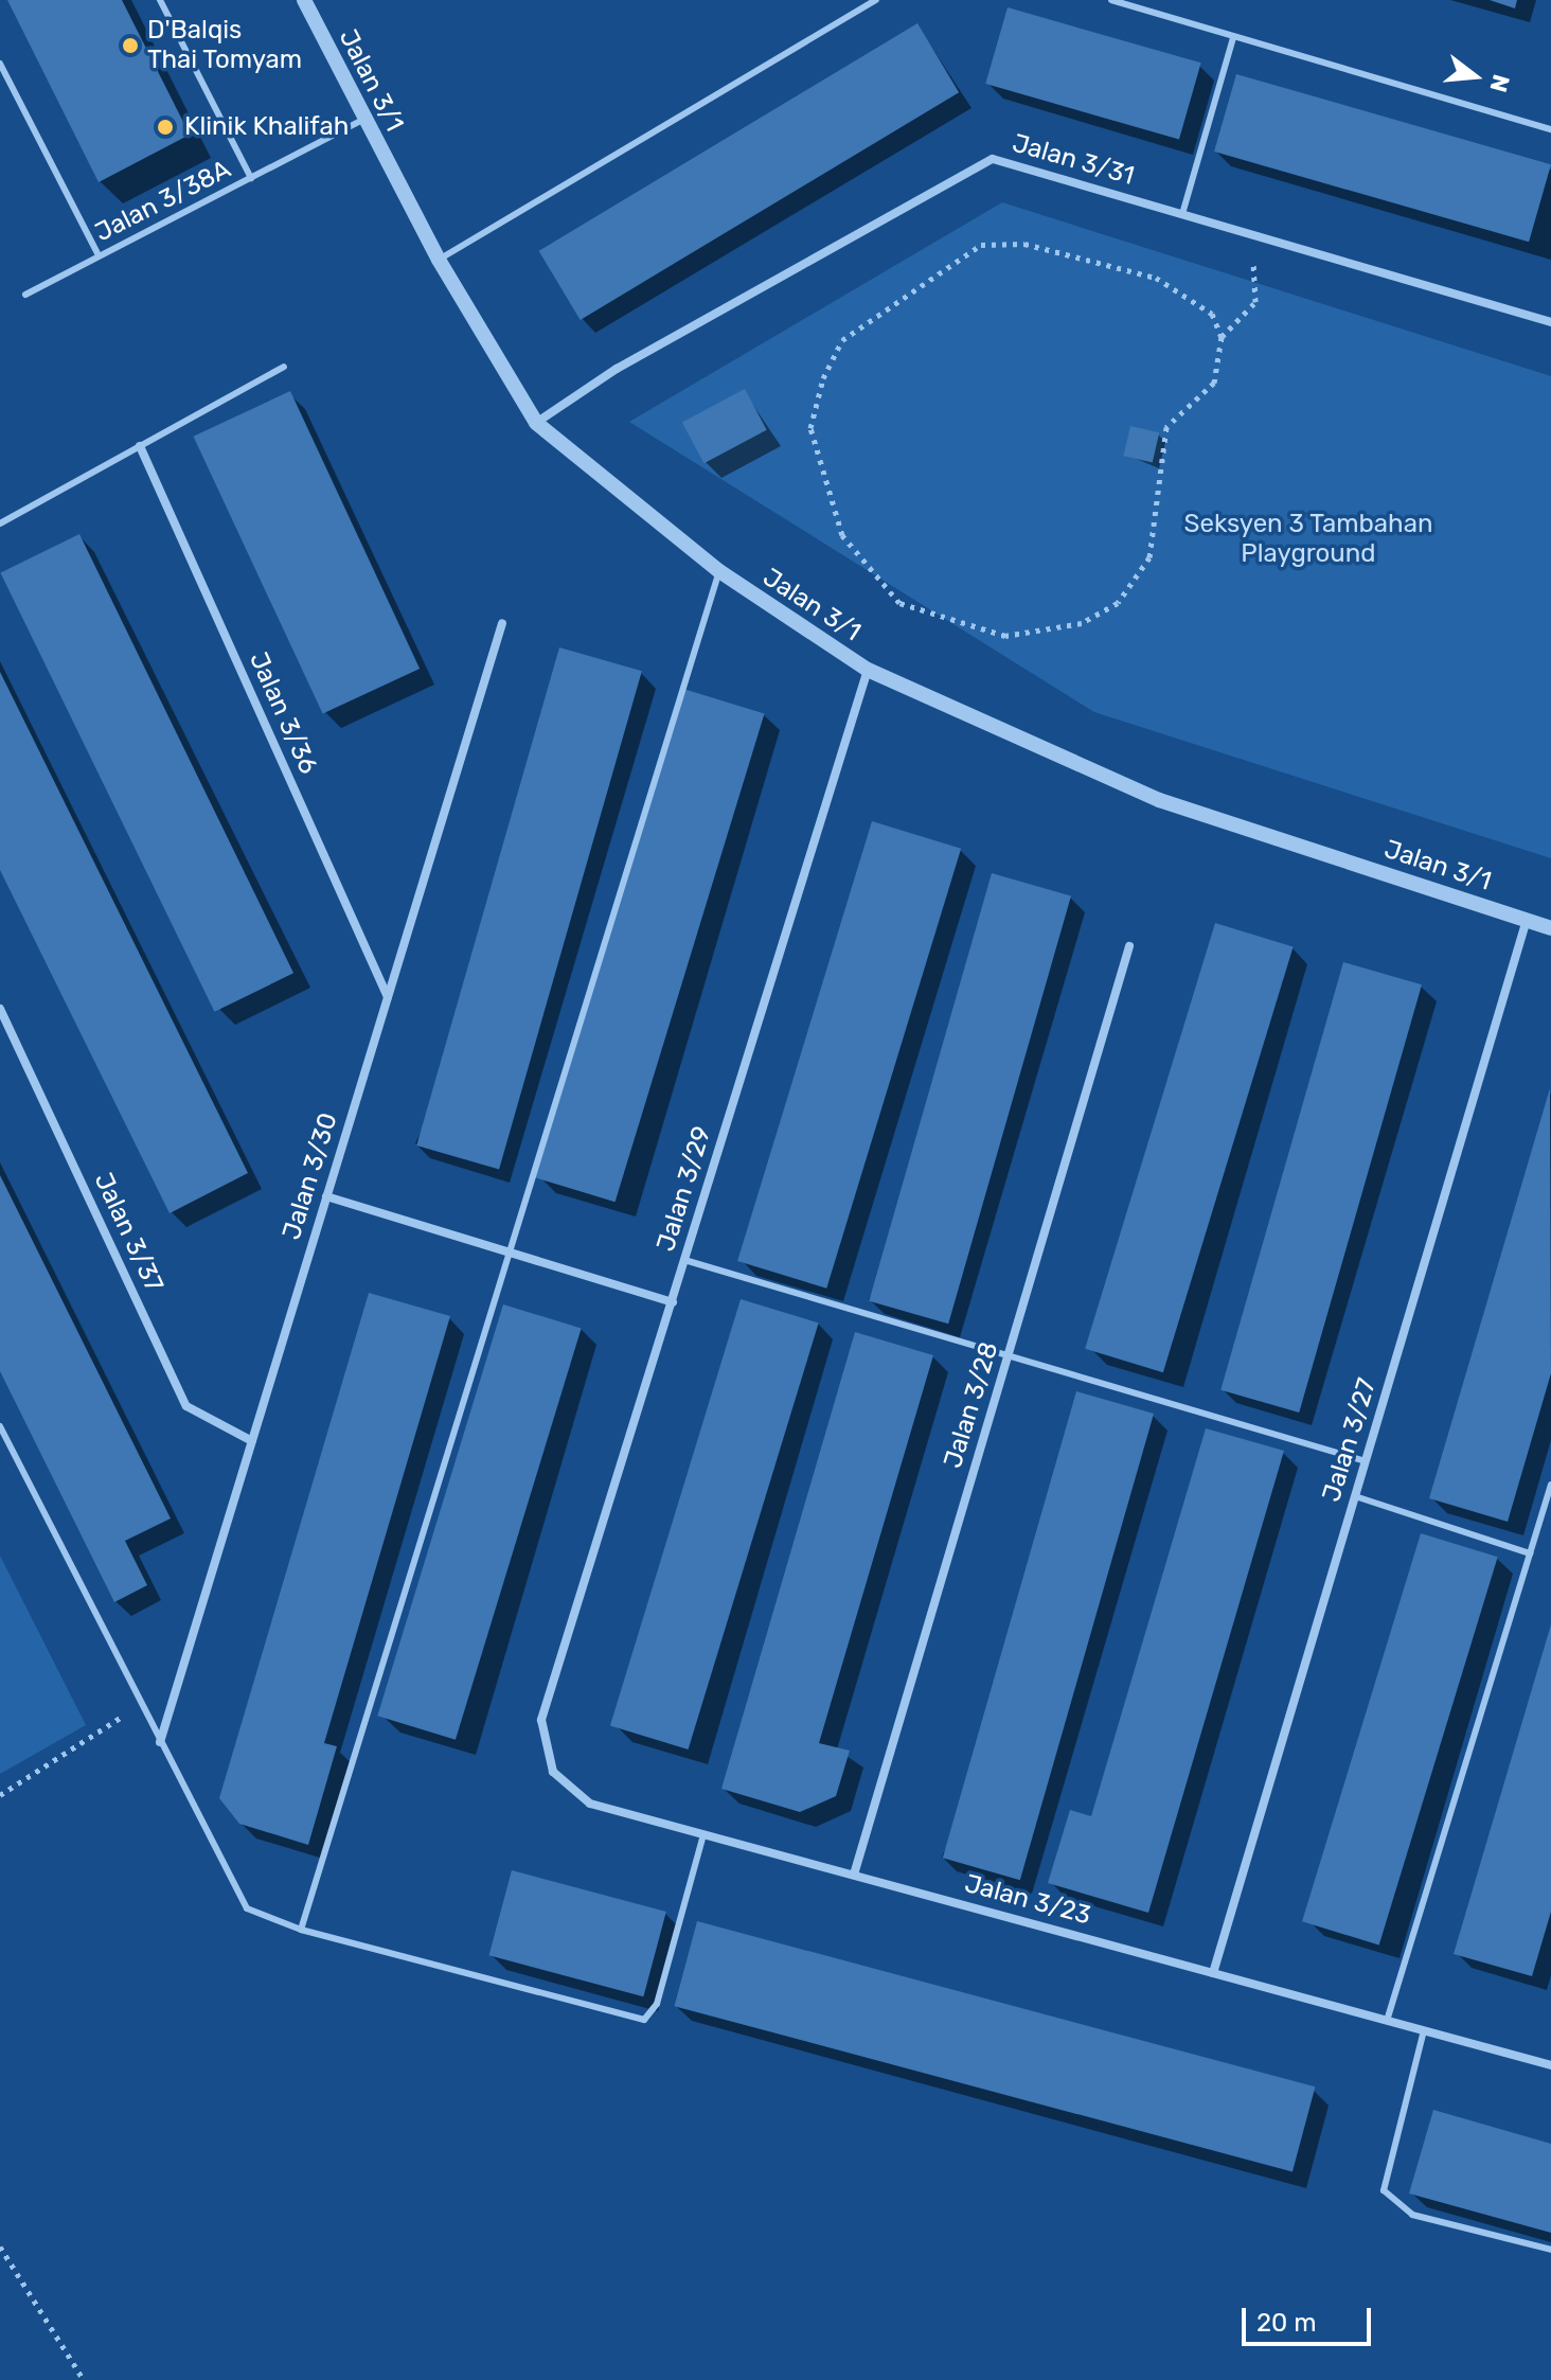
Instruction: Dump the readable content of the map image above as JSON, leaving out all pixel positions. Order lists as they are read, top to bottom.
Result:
{
  "streets": {
    "street": [
      "Jalan 3/1",
      "Jalan 3/31",
      "Jalan 3/36",
      "Jalan 3/30",
      "Jalan 3/29",
      "Jalan 3/37",
      "Jalan 3/28",
      "Jalan 3/27",
      "Jalan 3/23"
    ],
    "lane": ["Jalan 3/38A"]
  },
  "crossings": [
    ["Jalan 3/1", "Jalan 3/31"],
    ["Jalan 3/1", "Jalan 3/38A"],
    ["Jalan 3/1", "Jalan 3/29"],
    ["Jalan 3/1", "Jalan 3/27"],
    ["Jalan 3/36", "Jalan 3/30"],
    ["Jalan 3/30", "Jalan 3/37"],
    ["Jalan 3/29", "Jalan 3/23"],
    ["Jalan 3/28", "Jalan 3/23"],
    ["Jalan 3/27", "Jalan 3/23"]
  ],
  "parks": ["Seksyen 3 Tambahan Playground"],
  "places": ["D'Balqis Thai Tomyam", "Klinik Khalifah"],
  "scale_bar": "20 m",
  "north": "right"
}
